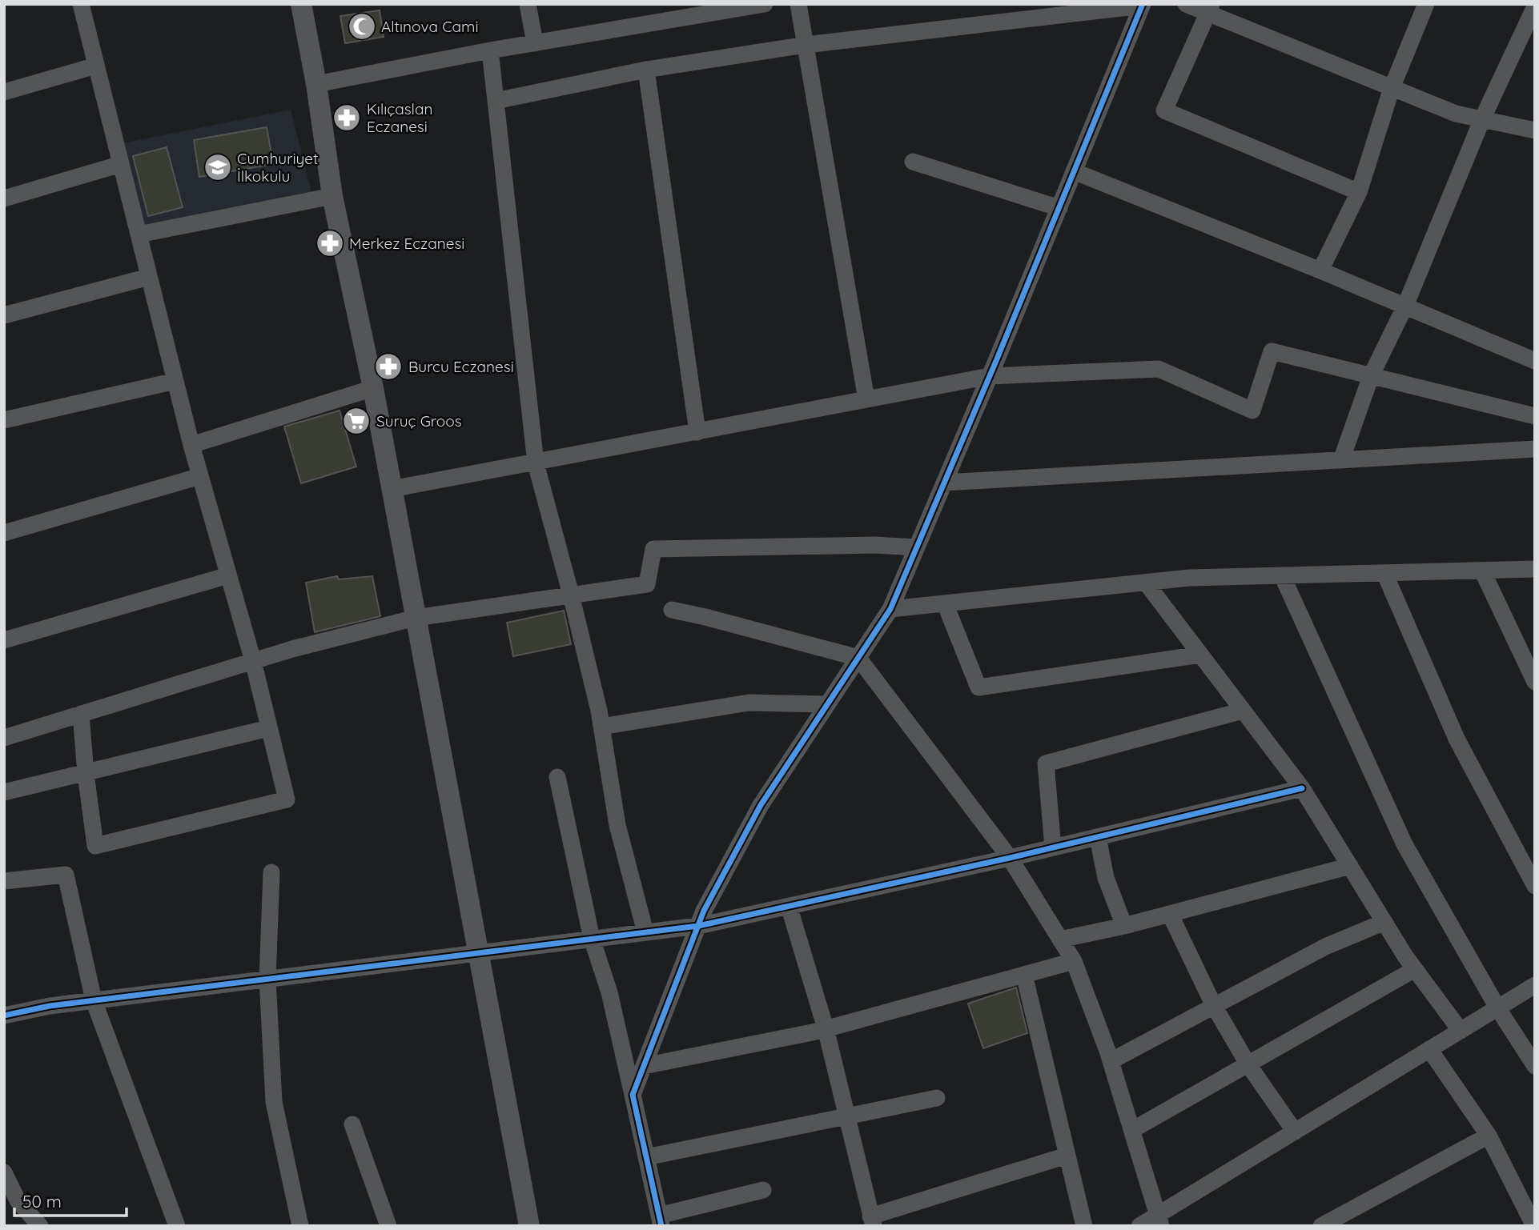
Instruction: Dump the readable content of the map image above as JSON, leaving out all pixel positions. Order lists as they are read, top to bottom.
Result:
{
  "places": {
    "mosque": ["Altınova Cami"],
    "pharmacy": ["Kılıçaslan Eczanesi", "Merkez Eczanesi", "Burcu Eczanesi"],
    "school or university": ["Cumhuriyet İlkokulu"],
    "supermarket": ["Suruç Groos"]
  },
  "scale_bar": "50 m"
}
